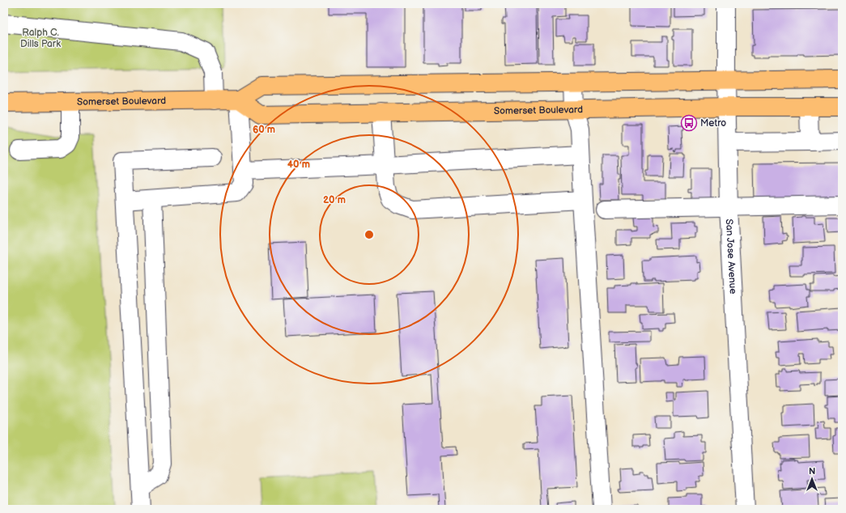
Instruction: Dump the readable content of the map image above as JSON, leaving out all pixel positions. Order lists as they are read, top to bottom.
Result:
{
  "streets": {
    "main road": ["Somerset Boulevard"],
    "street": ["San Jose Avenue"]
  },
  "crossings": [
    ["Somerset Boulevard", "San Jose Avenue"]
  ],
  "parks": ["Ralph C. Dills Park"],
  "places": {
    "bus stop": ["Metro"]
  },
  "north": "top",
  "rings": ["60 m", "40 m", "20 m"]
}
